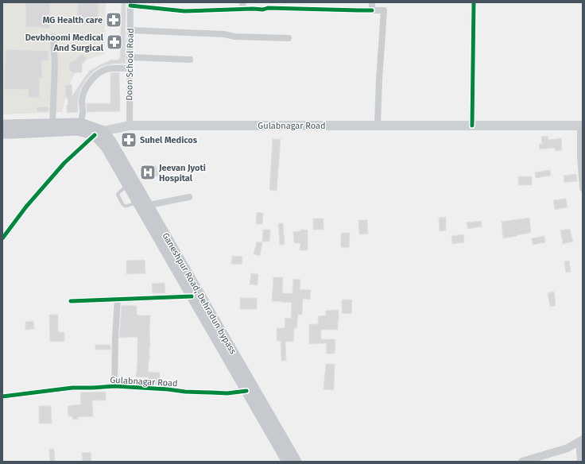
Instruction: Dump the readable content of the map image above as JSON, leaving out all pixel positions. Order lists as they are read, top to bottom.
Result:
{
  "streets": {
    "main road": ["Gulabnagar Road", "Ganeshpur Road, Dehradun bypass"],
    "street": ["Doon School Road"]
  },
  "crossings": [
    ["Doon School Road", "Gulabnagar Road"],
    ["Gulabnagar Road", "Ganeshpur Road, Dehradun bypass"]
  ],
  "places": {
    "pharmacy": ["MG Health care", "Devbhoomi Medical And Surgical", "Suhel Medicos"],
    "hospital": ["Jeevan Jyoti Hospital"]
  }
}
